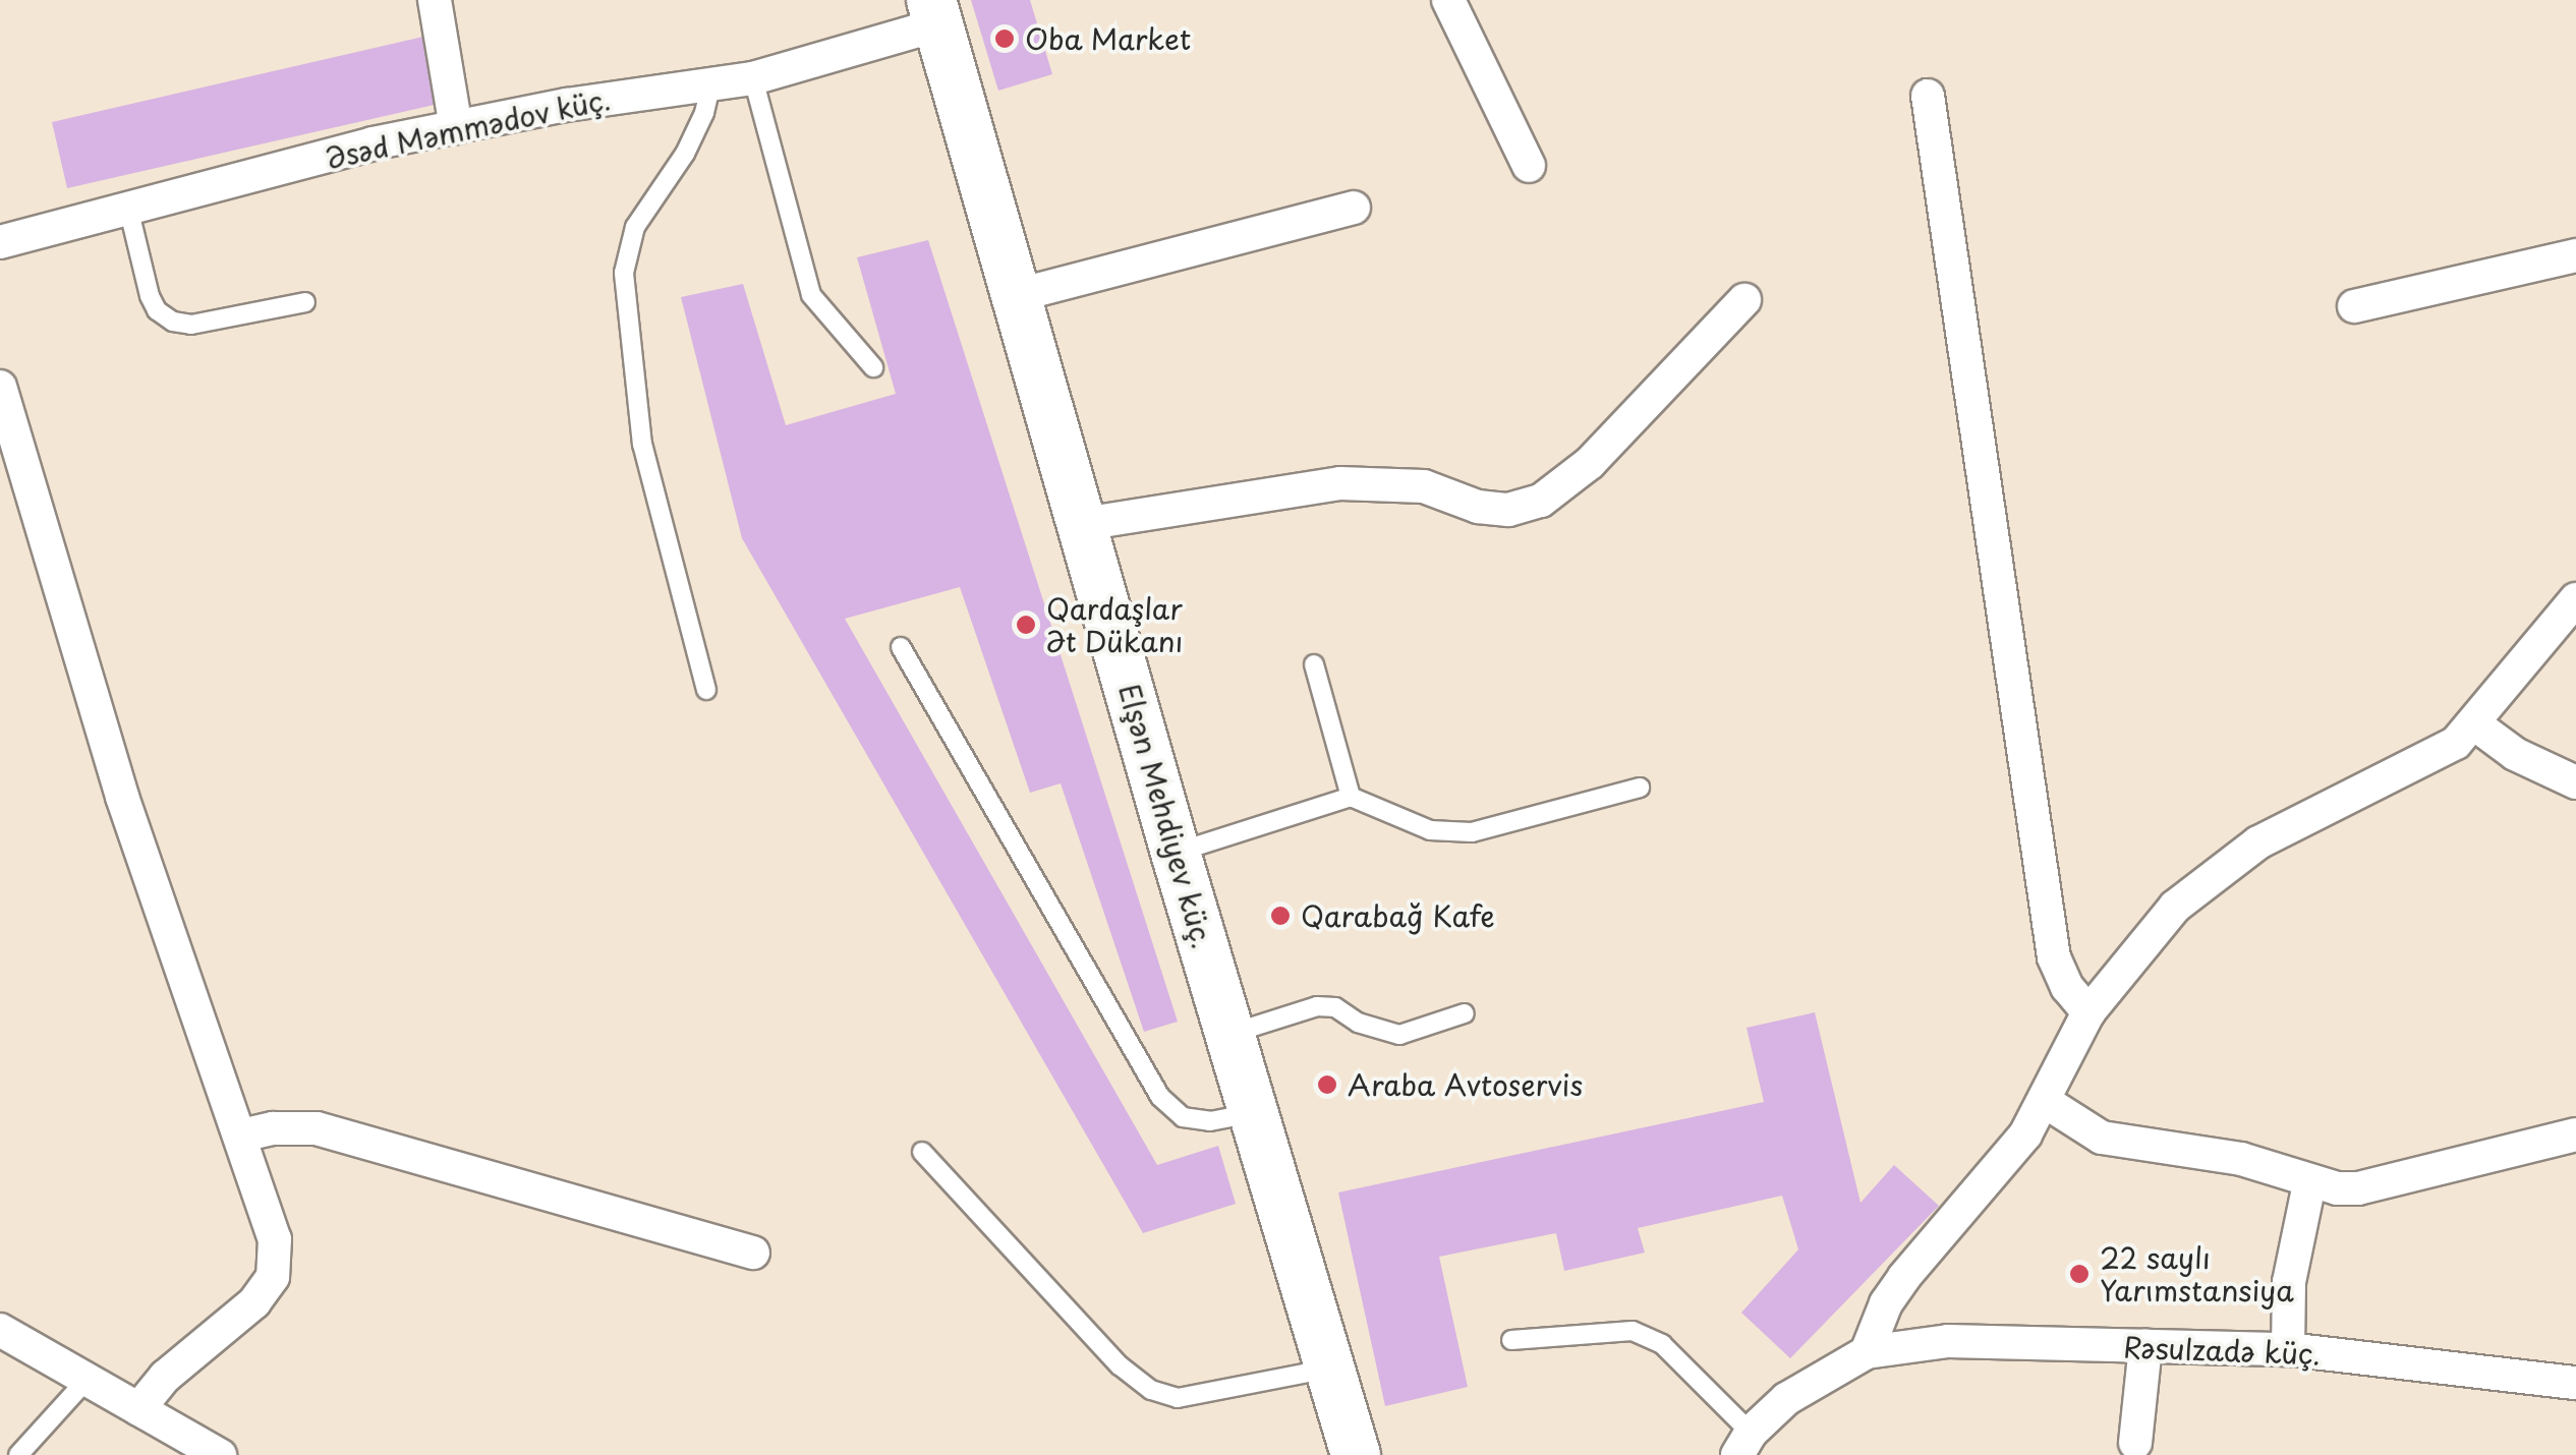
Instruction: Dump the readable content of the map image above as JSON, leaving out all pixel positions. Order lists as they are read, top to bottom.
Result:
{
  "streets": {
    "street": ["Əsəd Məmmədov küç.", "Elşən Mehdiyev küç.", "Rəsulzadə küç."]
  },
  "crossings": [
    ["Əsəd Məmmədov küç.", "Elşən Mehdiyev küç."]
  ],
  "places": [
    "Oba Market",
    "Qardaşlar Ət Dükanı",
    "Qarabağ Kafe",
    "Araba Avtoservis",
    "22 saylı Yarımstansiya"
  ]
}
